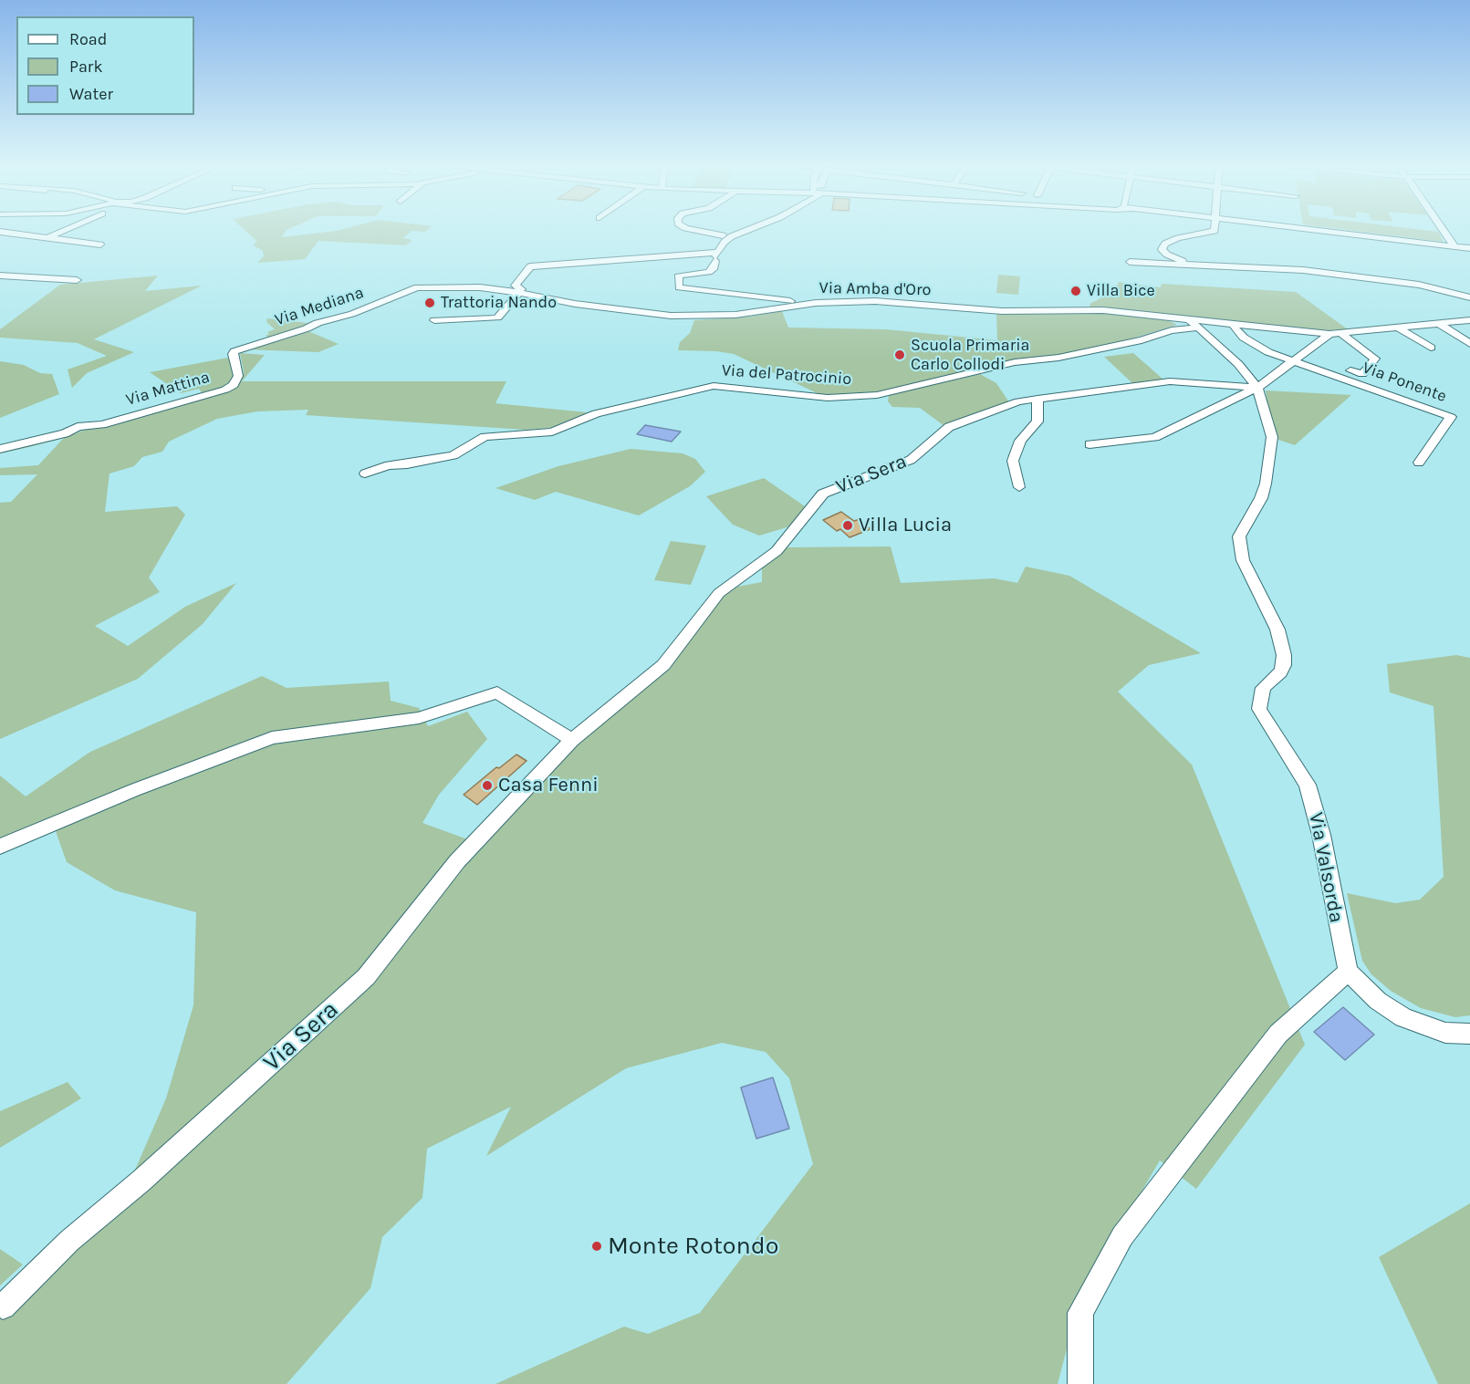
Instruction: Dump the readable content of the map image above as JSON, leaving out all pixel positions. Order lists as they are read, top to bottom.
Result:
{
  "streets": {
    "street": [
      "Via Amba d'Oro",
      "Via Mediana",
      "Via del Patrocinio",
      "Via Ponente",
      "Via Mattina",
      "Via Sera",
      "Via Valsorda"
    ]
  },
  "crossings": [
    ["Via Amba d'Oro", "Via Mediana"],
    ["Via Mediana", "Via Mattina"],
    ["Via Sera", "Via Valsorda"]
  ],
  "places": [
    "Villa Bice",
    "Trattoria Nando",
    "Scuola Primaria Carlo Collodi",
    "Villa Lucia",
    "Casa Fenni",
    "Monte Rotondo"
  ],
  "legend": ["Road", "Park", "Water"]
}
